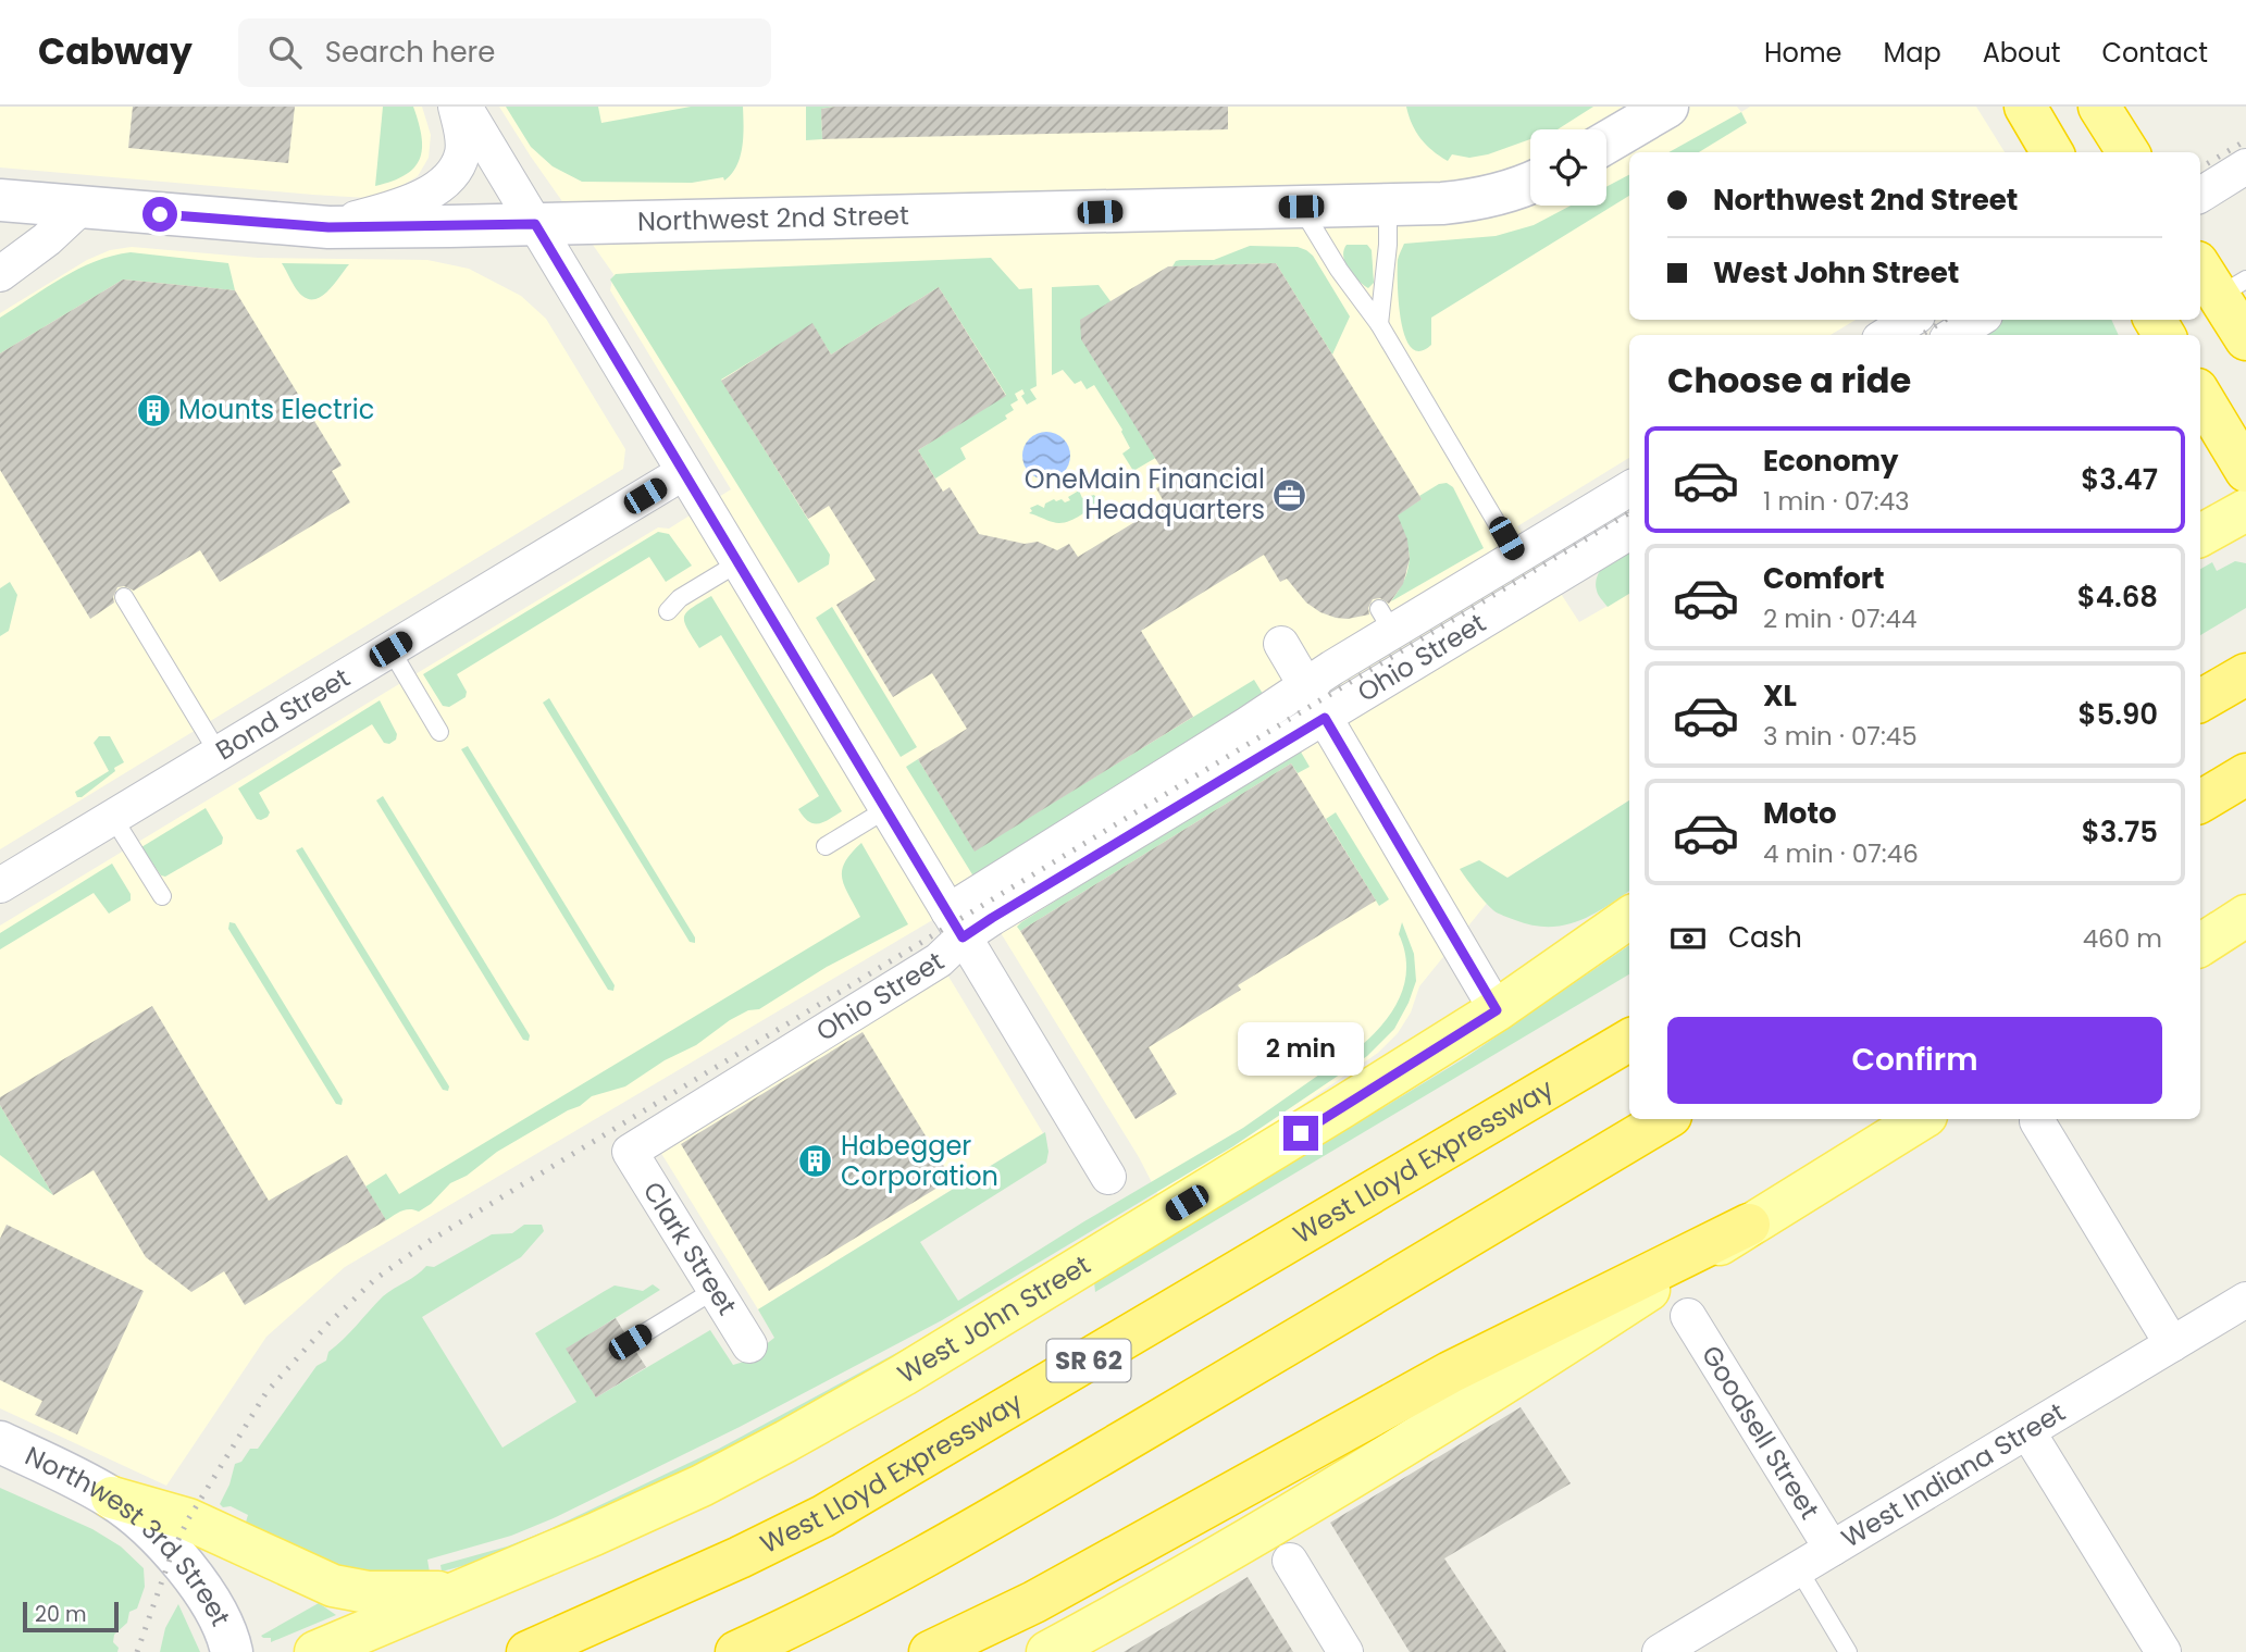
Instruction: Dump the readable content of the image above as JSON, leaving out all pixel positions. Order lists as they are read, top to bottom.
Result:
{
  "streets": {
    "highway": ["West Lloyd Expressway", "SR 62"],
    "main road": ["Northwest 2nd Street", "West John Street", "Northwest 3rd Street"],
    "street": [
      "Ohio Street",
      "Bond Street",
      "Clark Street",
      "Goodsell Street",
      "West Indiana Street"
    ]
  },
  "crossings": [
    ["Ohio Street", "Clark Street"],
    ["Goodsell Street", "West Indiana Street"]
  ],
  "places": {
    "building": ["Mounts Electric", "Habegger Corporation"],
    "office": ["OneMain Financial Headquarters"]
  },
  "scale_bar": "20 m",
  "page": {
    "header": "Cabway",
    "search": "Search here",
    "nav": [
      "Home",
      "Map",
      "About",
      "Contact"
    ],
    "banner": ["Northwest 2nd Street", "West John Street"],
    "heading": "Choose a ride",
    "list": [
      {
        "name": "Economy",
        "note": "1 min · 07:43",
        "value": "$3.47"
      },
      {
        "name": "Comfort",
        "note": "2 min · 07:44",
        "value": "$4.68"
      },
      {
        "name": "XL",
        "note": "3 min · 07:45",
        "value": "$5.90"
      },
      {
        "name": "Moto",
        "note": "4 min · 07:46",
        "value": "$3.75"
      }
    ],
    "pay": ["Cash", "460 m"],
    "buttons": "Confirm",
    "bubble": "2 min",
    "scale": "20 m"
  }
}
